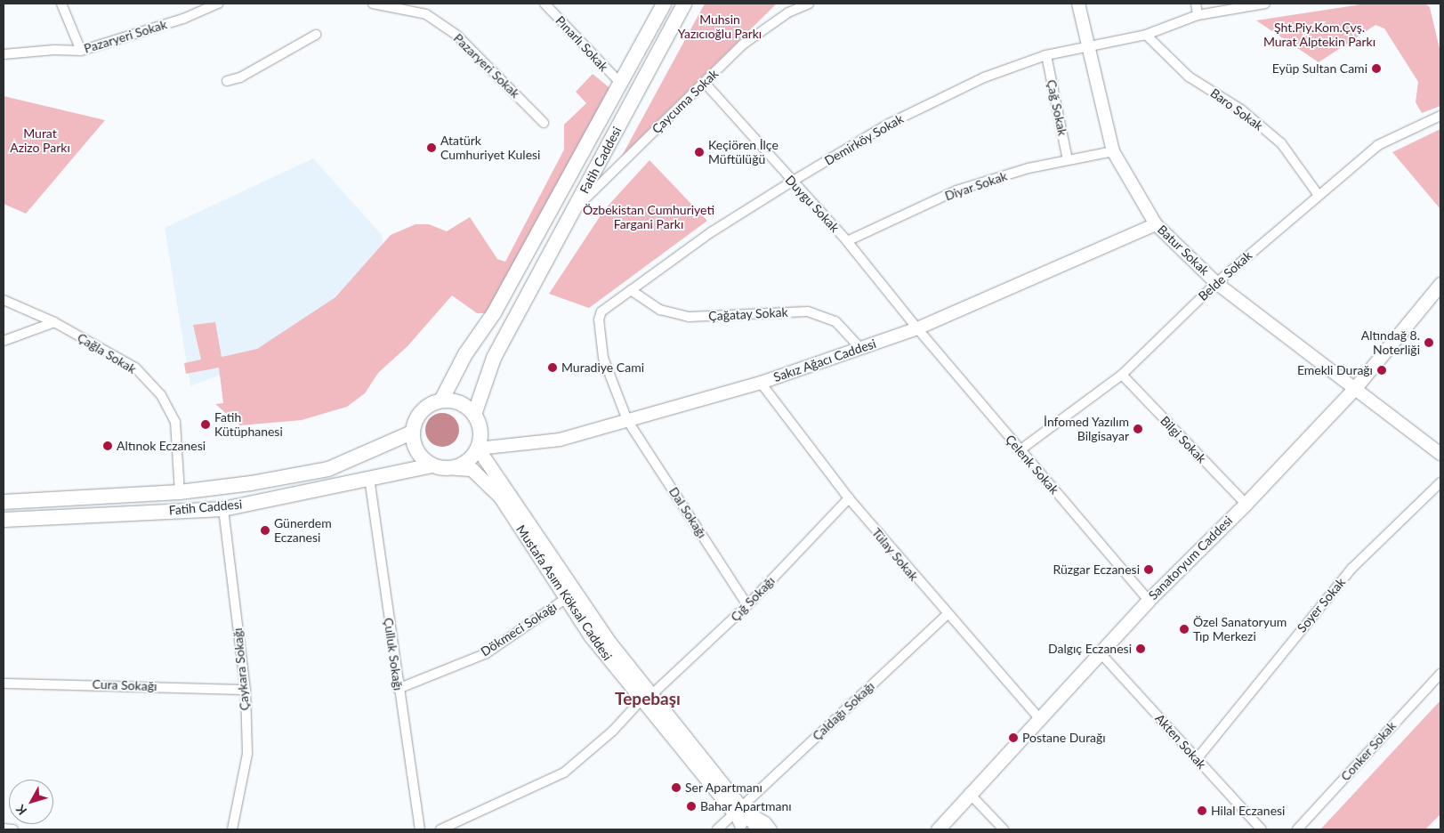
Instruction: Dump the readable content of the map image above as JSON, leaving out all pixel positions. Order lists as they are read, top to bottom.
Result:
{
  "streets": {
    "main road": ["Fatih Caddesi", "Sanatoryum Caddesi", "Mustafa Asım Köksal Caddesi"],
    "street": [
      "Pazaryeri Sokak",
      "Pınarlı Sokak",
      "Çaycuma Sokak",
      "Çağ Sokak",
      "Baro Sokak",
      "Demirköy Sokak",
      "Diyar Sokak",
      "Duygu Sokak",
      "Batur Sokak",
      "Belde Sokak",
      "Çağatay Sokak",
      "Çağla Sokak",
      "Sakız Ağacı Caddesi",
      "Bilgi Sokak",
      "Çelenk Sokak",
      "Dal Sokağı",
      "Tülay Sokak",
      "Çığ Sokağı",
      "Soyer Sokak",
      "Dökmeci Sokağı",
      "Çulluk Sokağı",
      "Çaykara Sokağı",
      "Cura Sokağı",
      "Çaldağı Sokağı",
      "Akten Sokak",
      "Conker Sokak"
    ]
  },
  "crossings": [
    ["Pınarlı Sokak", "Fatih Caddesi"],
    ["Çaycuma Sokak", "Fatih Caddesi"],
    ["Çaycuma Sokak", "Duygu Sokak"],
    ["Çağ Sokak", "Demirköy Sokak"],
    ["Çağ Sokak", "Diyar Sokak"],
    ["Baro Sokak", "Demirköy Sokak"],
    ["Baro Sokak", "Belde Sokak"],
    ["Demirköy Sokak", "Duygu Sokak"],
    ["Demirköy Sokak", "Batur Sokak"],
    ["Demirköy Sokak", "Çağatay Sokak"],
    ["Demirköy Sokak", "Sakız Ağacı Caddesi"],
    ["Demirköy Sokak", "Dal Sokağı"],
    ["Fatih Caddesi", "Çağla Sokak"],
    ["Fatih Caddesi", "Sakız Ağacı Caddesi"],
    ["Fatih Caddesi", "Mustafa Asım Köksal Caddesi"],
    ["Fatih Caddesi", "Çulluk Sokağı"],
    ["Fatih Caddesi", "Çaykara Sokağı"],
    ["Diyar Sokak", "Duygu Sokak"],
    ["Diyar Sokak", "Batur Sokak"],
    ["Duygu Sokak", "Sakız Ağacı Caddesi"],
    ["Duygu Sokak", "Çelenk Sokak"],
    ["Batur Sokak", "Belde Sokak"],
    ["Batur Sokak", "Sakız Ağacı Caddesi"],
    ["Batur Sokak", "Sanatoryum Caddesi"],
    ["Belde Sokak", "Bilgi Sokak"],
    ["Belde Sokak", "Çelenk Sokak"],
    ["Çağatay Sokak", "Sakız Ağacı Caddesi"],
    ["Sakız Ağacı Caddesi", "Çelenk Sokak"],
    ["Sakız Ağacı Caddesi", "Dal Sokağı"],
    ["Sakız Ağacı Caddesi", "Tülay Sokak"],
    ["Sakız Ağacı Caddesi", "Mustafa Asım Köksal Caddesi"],
    ["Bilgi Sokak", "Sanatoryum Caddesi"],
    ["Çelenk Sokak", "Sanatoryum Caddesi"],
    ["Dal Sokağı", "Çığ Sokağı"],
    ["Tülay Sokak", "Sanatoryum Caddesi"],
    ["Tülay Sokak", "Çığ Sokağı"],
    ["Tülay Sokak", "Çaldağı Sokağı"],
    ["Sanatoryum Caddesi", "Akten Sokak"],
    ["Mustafa Asım Köksal Caddesi", "Çığ Sokağı"],
    ["Mustafa Asım Köksal Caddesi", "Dökmeci Sokağı"],
    ["Mustafa Asım Köksal Caddesi", "Çaldağı Sokağı"],
    ["Soyer Sokak", "Akten Sokak"],
    ["Dökmeci Sokağı", "Çulluk Sokağı"],
    ["Çaykara Sokağı", "Cura Sokağı"]
  ],
  "districts": ["Tepebaşı"],
  "parks": [
    "Muhsin Yazıcıoğlu Parkı",
    "Şht.Piy.Kom.Çvş. Murat Alptekin Parkı",
    "Murat Azizo Parkı",
    "Özbekistan Cumhuriyeti Fargani Parkı"
  ],
  "places": [
    "Eyüp Sultan Cami",
    "Atatürk Cumhuriyet Kulesi",
    "Keçiören İlçe Müftülüğü",
    "Altındağ 8. Noterliği",
    "Muradiye Cami",
    "Emekli Durağı",
    "Fatih Kütüphanesi",
    "İnfomed Yazılım Bilgisayar",
    "Altınok Eczanesi",
    "Günerdem Eczanesi",
    "Rüzgar Eczanesi",
    "Özel Sanatoryum Tıp Merkezi",
    "Dalgıç Eczanesi",
    "Postane Durağı",
    "Ser Apartmanı",
    "Bahar Apartmanı",
    "Hilal Eczanesi"
  ],
  "north": "bottom left"
}
